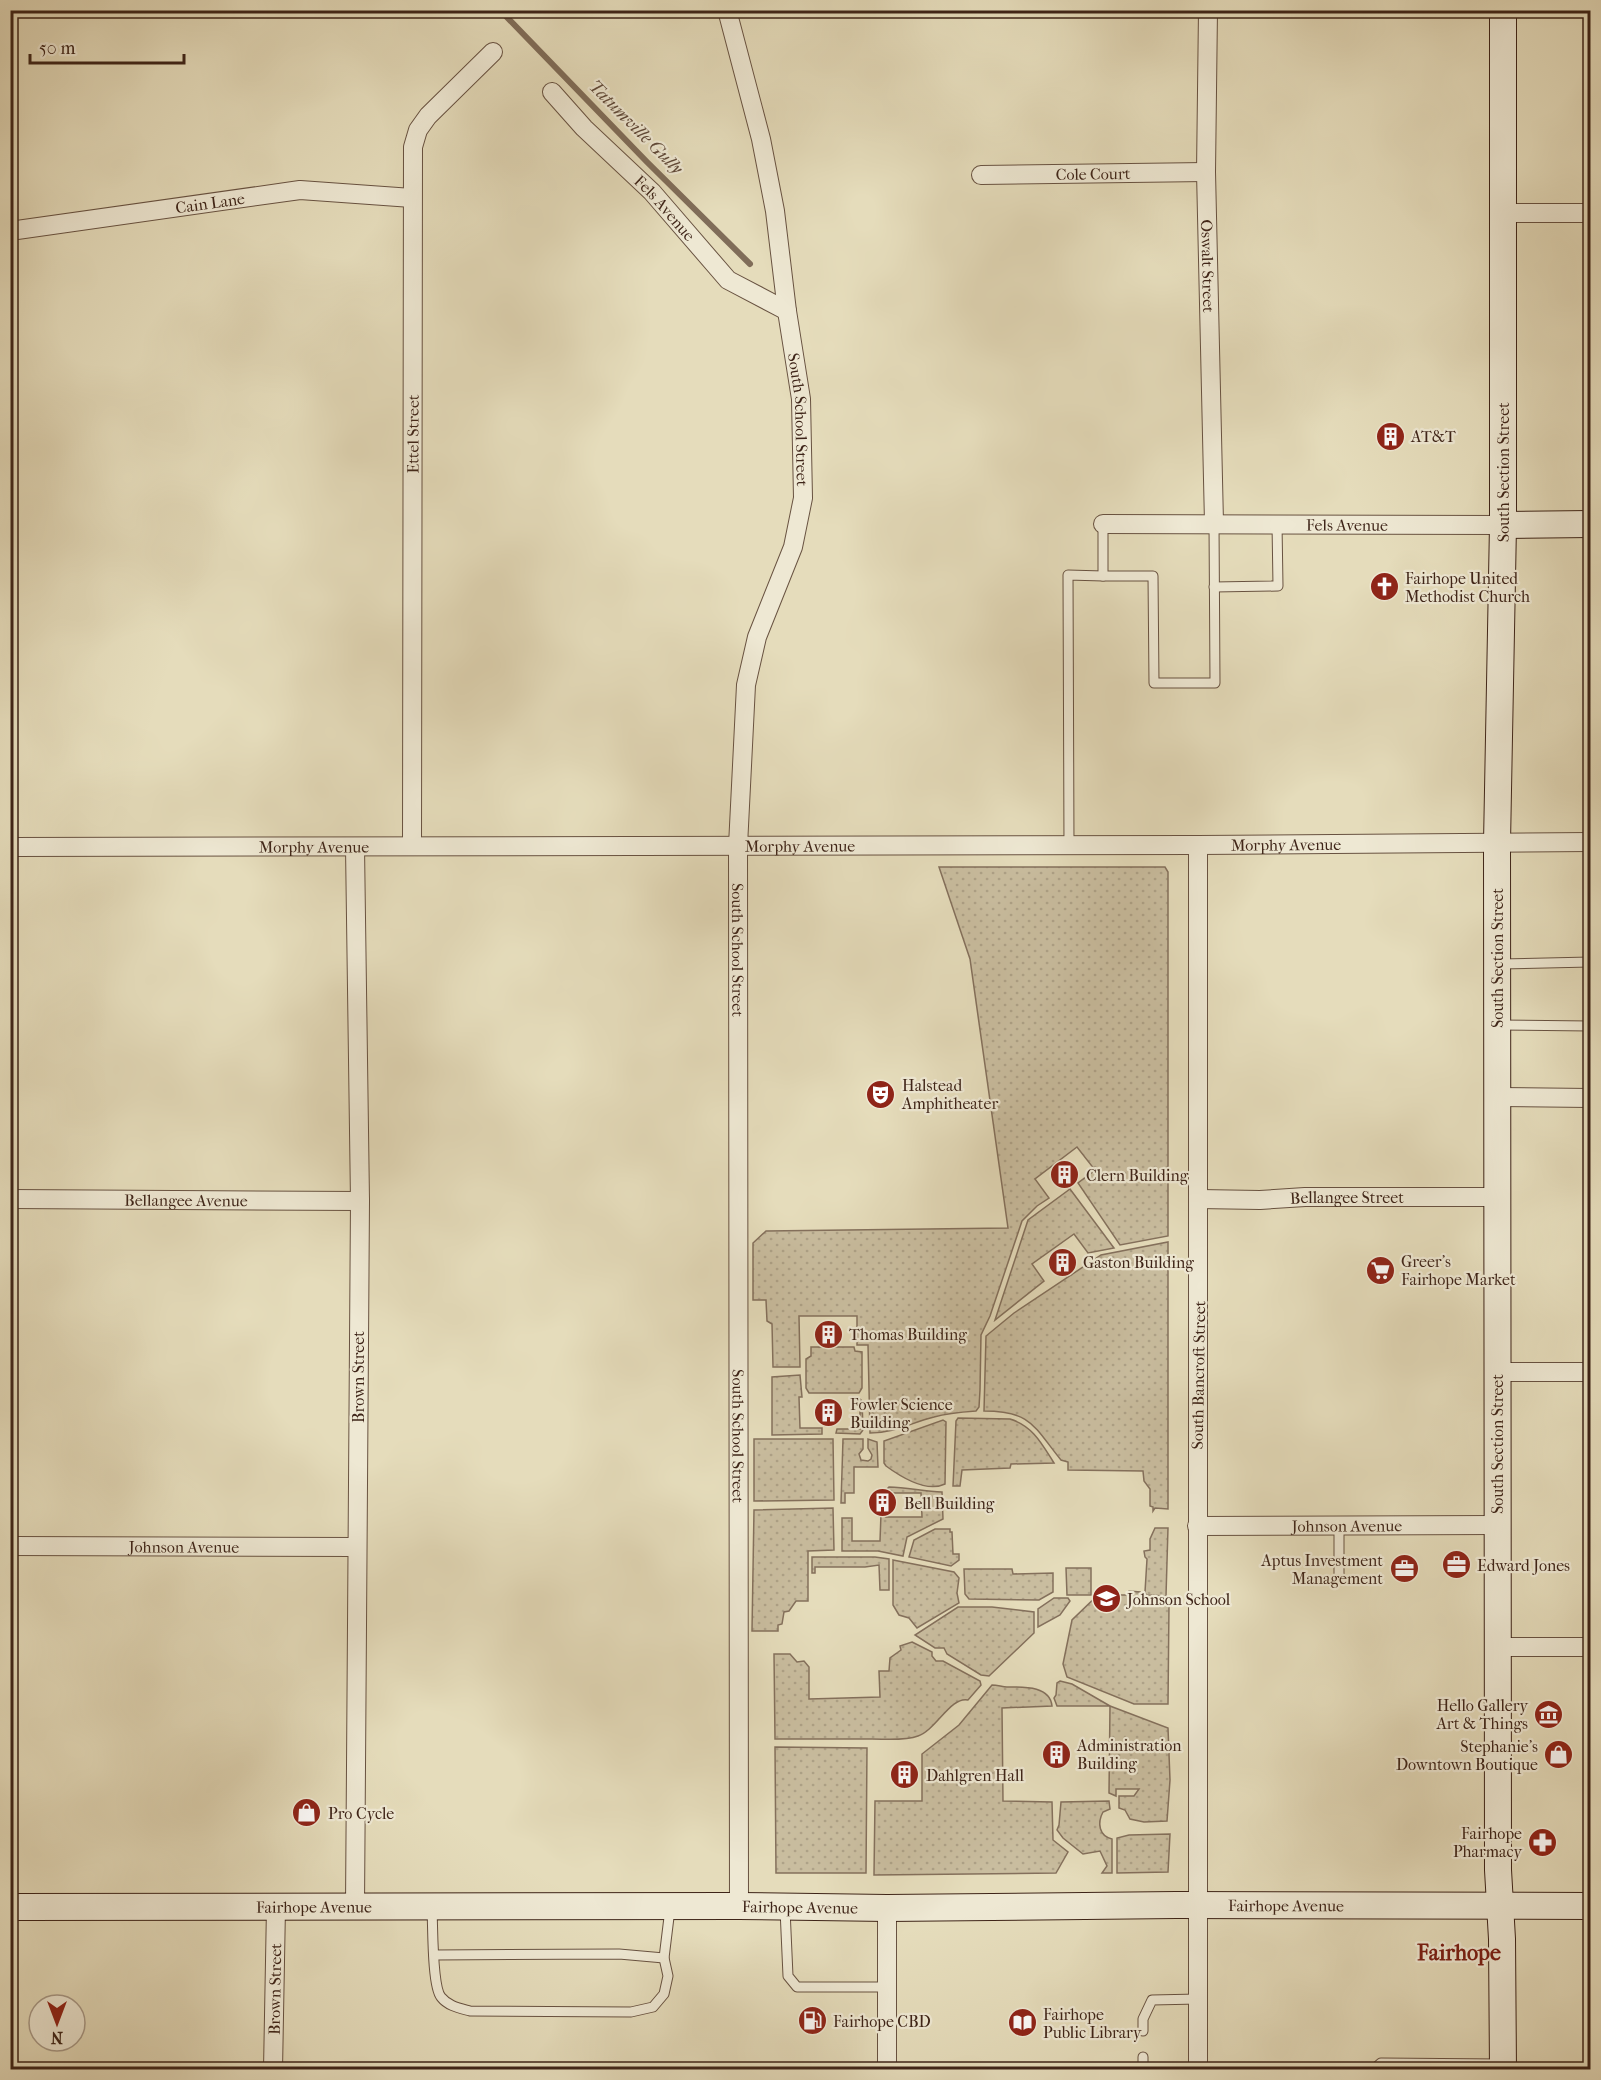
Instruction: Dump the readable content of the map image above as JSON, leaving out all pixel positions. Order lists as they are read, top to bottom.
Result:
{
  "streets": {
    "street": [
      "Cole Court",
      "Cain Lane",
      "Fels Avenue",
      "Oswalt Street",
      "South School Street",
      "Ettel Street",
      "South Section Street",
      "Morphy Avenue",
      "Bellangee Street",
      "Bellangee Avenue",
      "South Bancroft Street",
      "Brown Street",
      "Johnson Avenue",
      "Fairhope Avenue"
    ]
  },
  "crossings": [
    ["Cole Court", "Oswalt Street"],
    ["Cain Lane", "Ettel Street"],
    ["Fels Avenue", "Oswalt Street"],
    ["Fels Avenue", "South School Street"],
    ["Fels Avenue", "South Section Street"],
    ["South School Street", "Morphy Avenue"],
    ["South School Street", "Fairhope Avenue"],
    ["Ettel Street", "Morphy Avenue"],
    ["South Section Street", "Morphy Avenue"],
    ["South Section Street", "Bellangee Street"],
    ["South Section Street", "Johnson Avenue"],
    ["South Section Street", "Fairhope Avenue"],
    ["Morphy Avenue", "South Bancroft Street"],
    ["Morphy Avenue", "Brown Street"],
    ["Bellangee Street", "South Bancroft Street"],
    ["Bellangee Avenue", "Brown Street"],
    ["South Bancroft Street", "Johnson Avenue"],
    ["South Bancroft Street", "Fairhope Avenue"],
    ["Brown Street", "Johnson Avenue"],
    ["Brown Street", "Fairhope Avenue"]
  ],
  "districts": ["Fairhope"],
  "water": ["Tatumville Gully"],
  "places": {
    "building": [
      "AT&T",
      "Clern Building",
      "Gaston Building",
      "Thomas Building",
      "Fowler Science Building",
      "Bell Building",
      "Administration Building",
      "Dahlgren Hall"
    ],
    "church": ["Fairhope United Methodist Church"],
    "theatre": ["Halstead Amphitheater"],
    "supermarket": ["Greer's Fairhope Market"],
    "office": ["Edward Jones", "Aptus Investment Management"],
    "school or university": ["Johnson School"],
    "museum": ["Hello Gallery Art & Things"],
    "shop": ["Stephanie's Downtown Boutique", "Pro Cycle"],
    "pharmacy": ["Fairhope Pharmacy"],
    "fuel station": ["Fairhope CBD"],
    "library": ["Fairhope Public Library"]
  },
  "scale_bar": "50 m",
  "north": "bottom"
}
